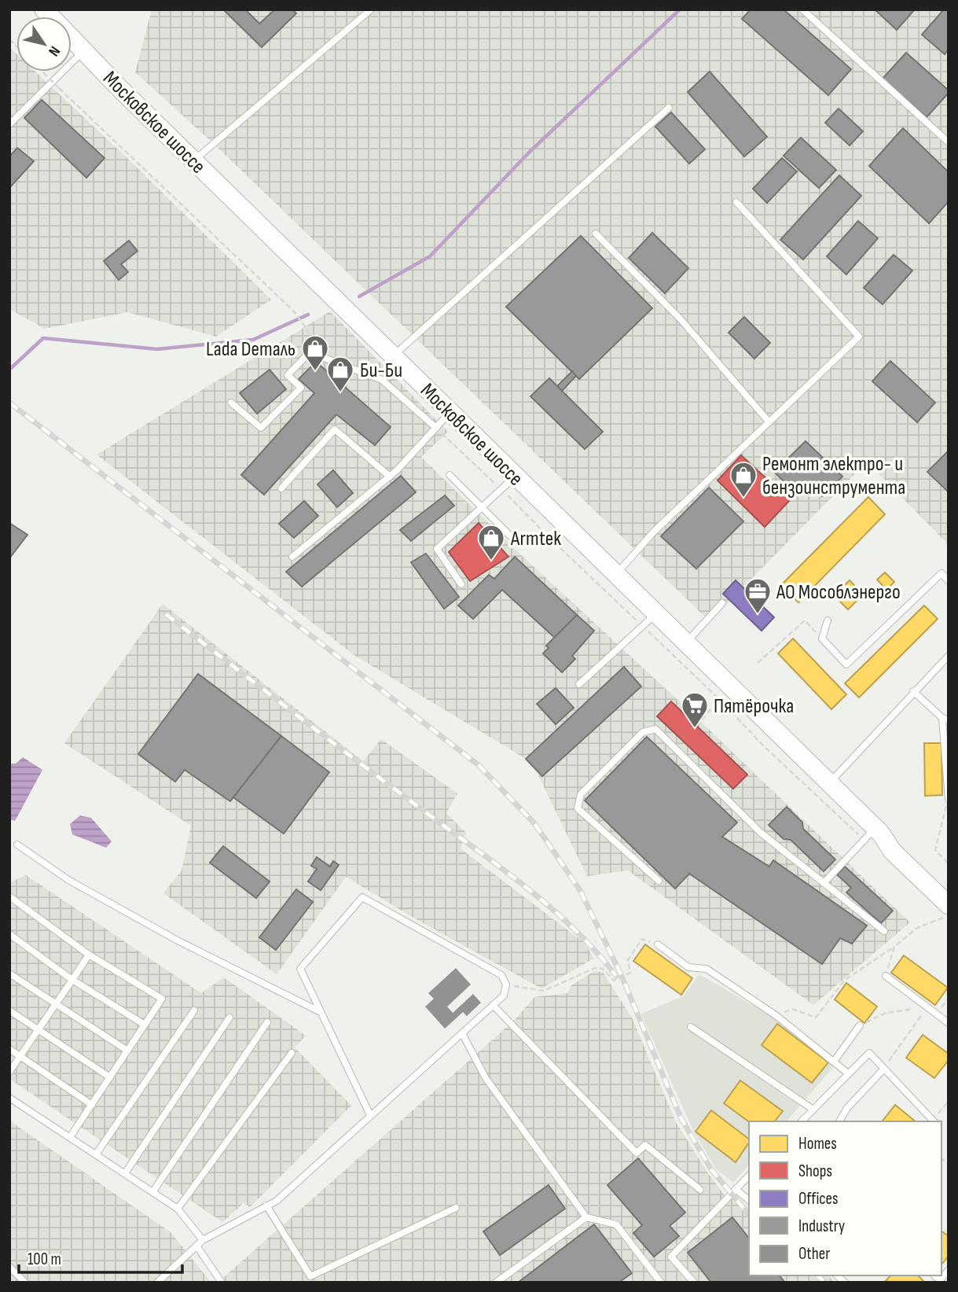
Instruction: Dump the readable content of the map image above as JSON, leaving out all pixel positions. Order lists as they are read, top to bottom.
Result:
{
  "streets": {
    "main road": ["Московское шоссе"]
  },
  "places": {
    "shop": [
      "Lada Dеталь",
      "Би-Би",
      "Ремонт электро- и бензоинструмента",
      "Armtek"
    ],
    "office": ["АО Мособлэнерго"],
    "supermarket": ["Пятёрочка"]
  },
  "legend": [
    "Homes",
    "Shops",
    "Offices",
    "Industry",
    "Other"
  ],
  "scale_bar": "100 m",
  "north": "bottom right"
}
